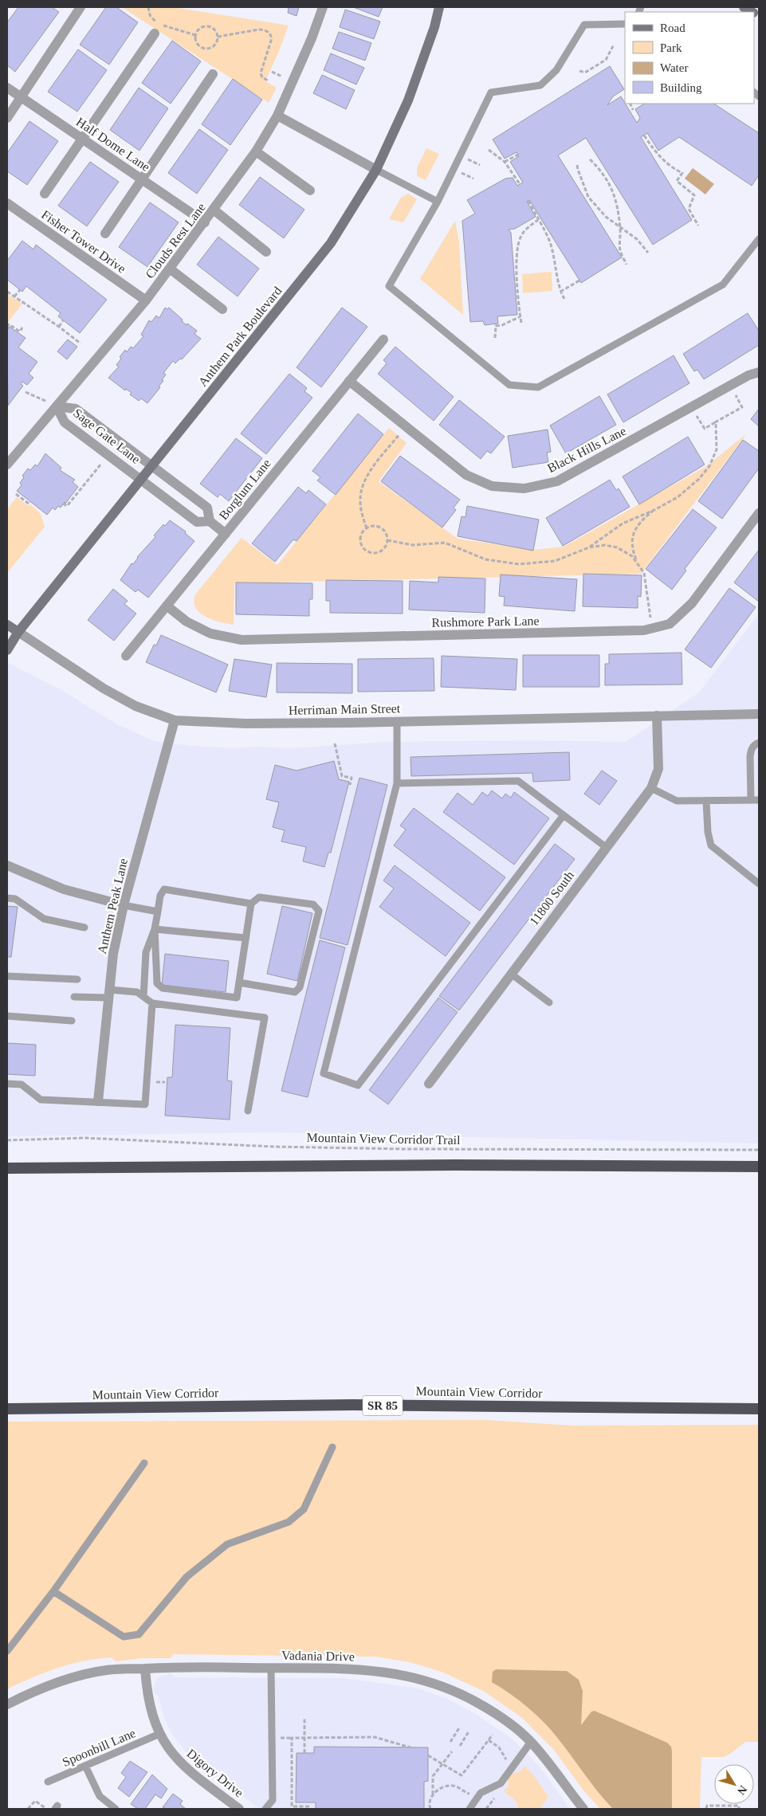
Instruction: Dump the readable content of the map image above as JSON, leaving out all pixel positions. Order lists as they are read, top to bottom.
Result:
{
  "streets": {
    "highway": ["Mountain View Corridor", "SR 85"],
    "main road": ["Anthem Park Boulevard", "Herriman Main Street"],
    "street": [
      "Half Dome Lane",
      "Clouds Rest Lane",
      "Fisher Tower Drive",
      "Sage Gate Lane",
      "Black Hills Lane",
      "Borglum Lane",
      "Rushmore Park Lane",
      "11800 South",
      "Anthem Peak Lane",
      "Vadania Drive",
      "Digory Drive"
    ],
    "lane": ["Spoonbill Lane"],
    "path": ["Mountain View Corridor Trail"]
  },
  "crossings": [
    ["Half Dome Lane", "Clouds Rest Lane"],
    ["Clouds Rest Lane", "Fisher Tower Drive"],
    ["Clouds Rest Lane", "Sage Gate Lane"],
    ["Anthem Park Boulevard", "Sage Gate Lane"],
    ["Anthem Park Boulevard", "Herriman Main Street"],
    ["Black Hills Lane", "Borglum Lane"],
    ["Borglum Lane", "Rushmore Park Lane"],
    ["Herriman Main Street", "11800 South"],
    ["Herriman Main Street", "Anthem Peak Lane"],
    ["Vadania Drive", "Digory Drive"],
    ["Spoonbill Lane", "Digory Drive"]
  ],
  "legend": [
    "Road",
    "Park",
    "Water",
    "Building"
  ],
  "north": "bottom right"
}
